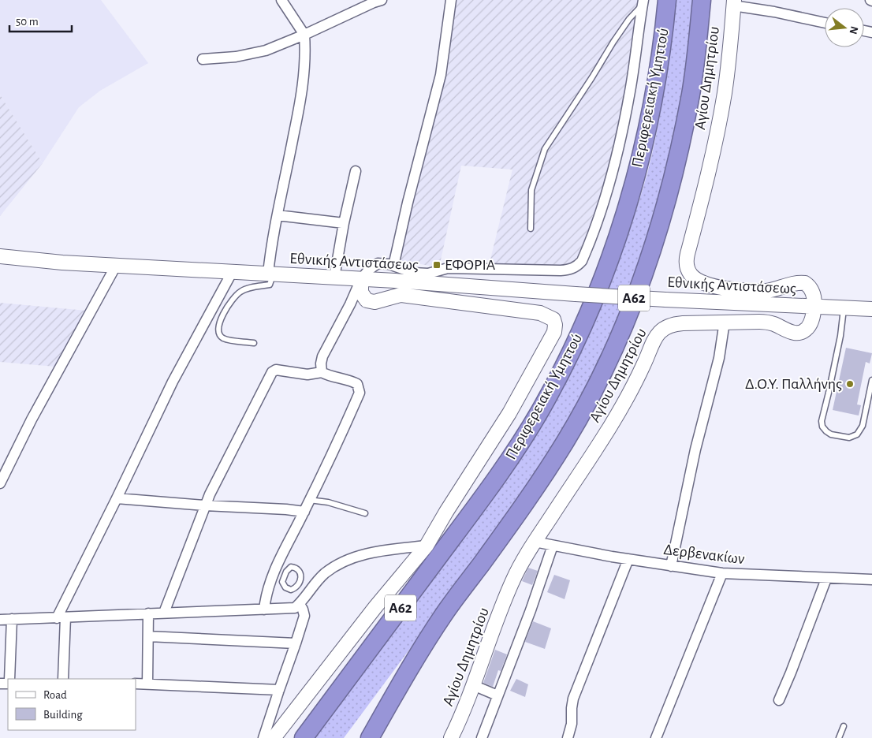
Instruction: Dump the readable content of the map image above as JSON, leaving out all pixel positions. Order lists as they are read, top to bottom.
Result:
{
  "streets": {
    "highway": ["Περιφερειακή Υμηττού", "Α62"],
    "street": ["Αγίου Δημητρίου", "Εθνικής Αντιστάσεως", "Δερβενακίων"]
  },
  "crossings": [
    ["Αγίου Δημητρίου", "Εθνικής Αντιστάσεως"],
    ["Αγίου Δημητρίου", "Δερβενακίων"]
  ],
  "places": {
    "transit": ["ΕΦΟΡΙΑ"],
    "other": ["Δ.Ο.Υ. Παλλήνης"]
  },
  "legend": ["Road", "Building"],
  "scale_bar": "50 m",
  "north": "right"
}
